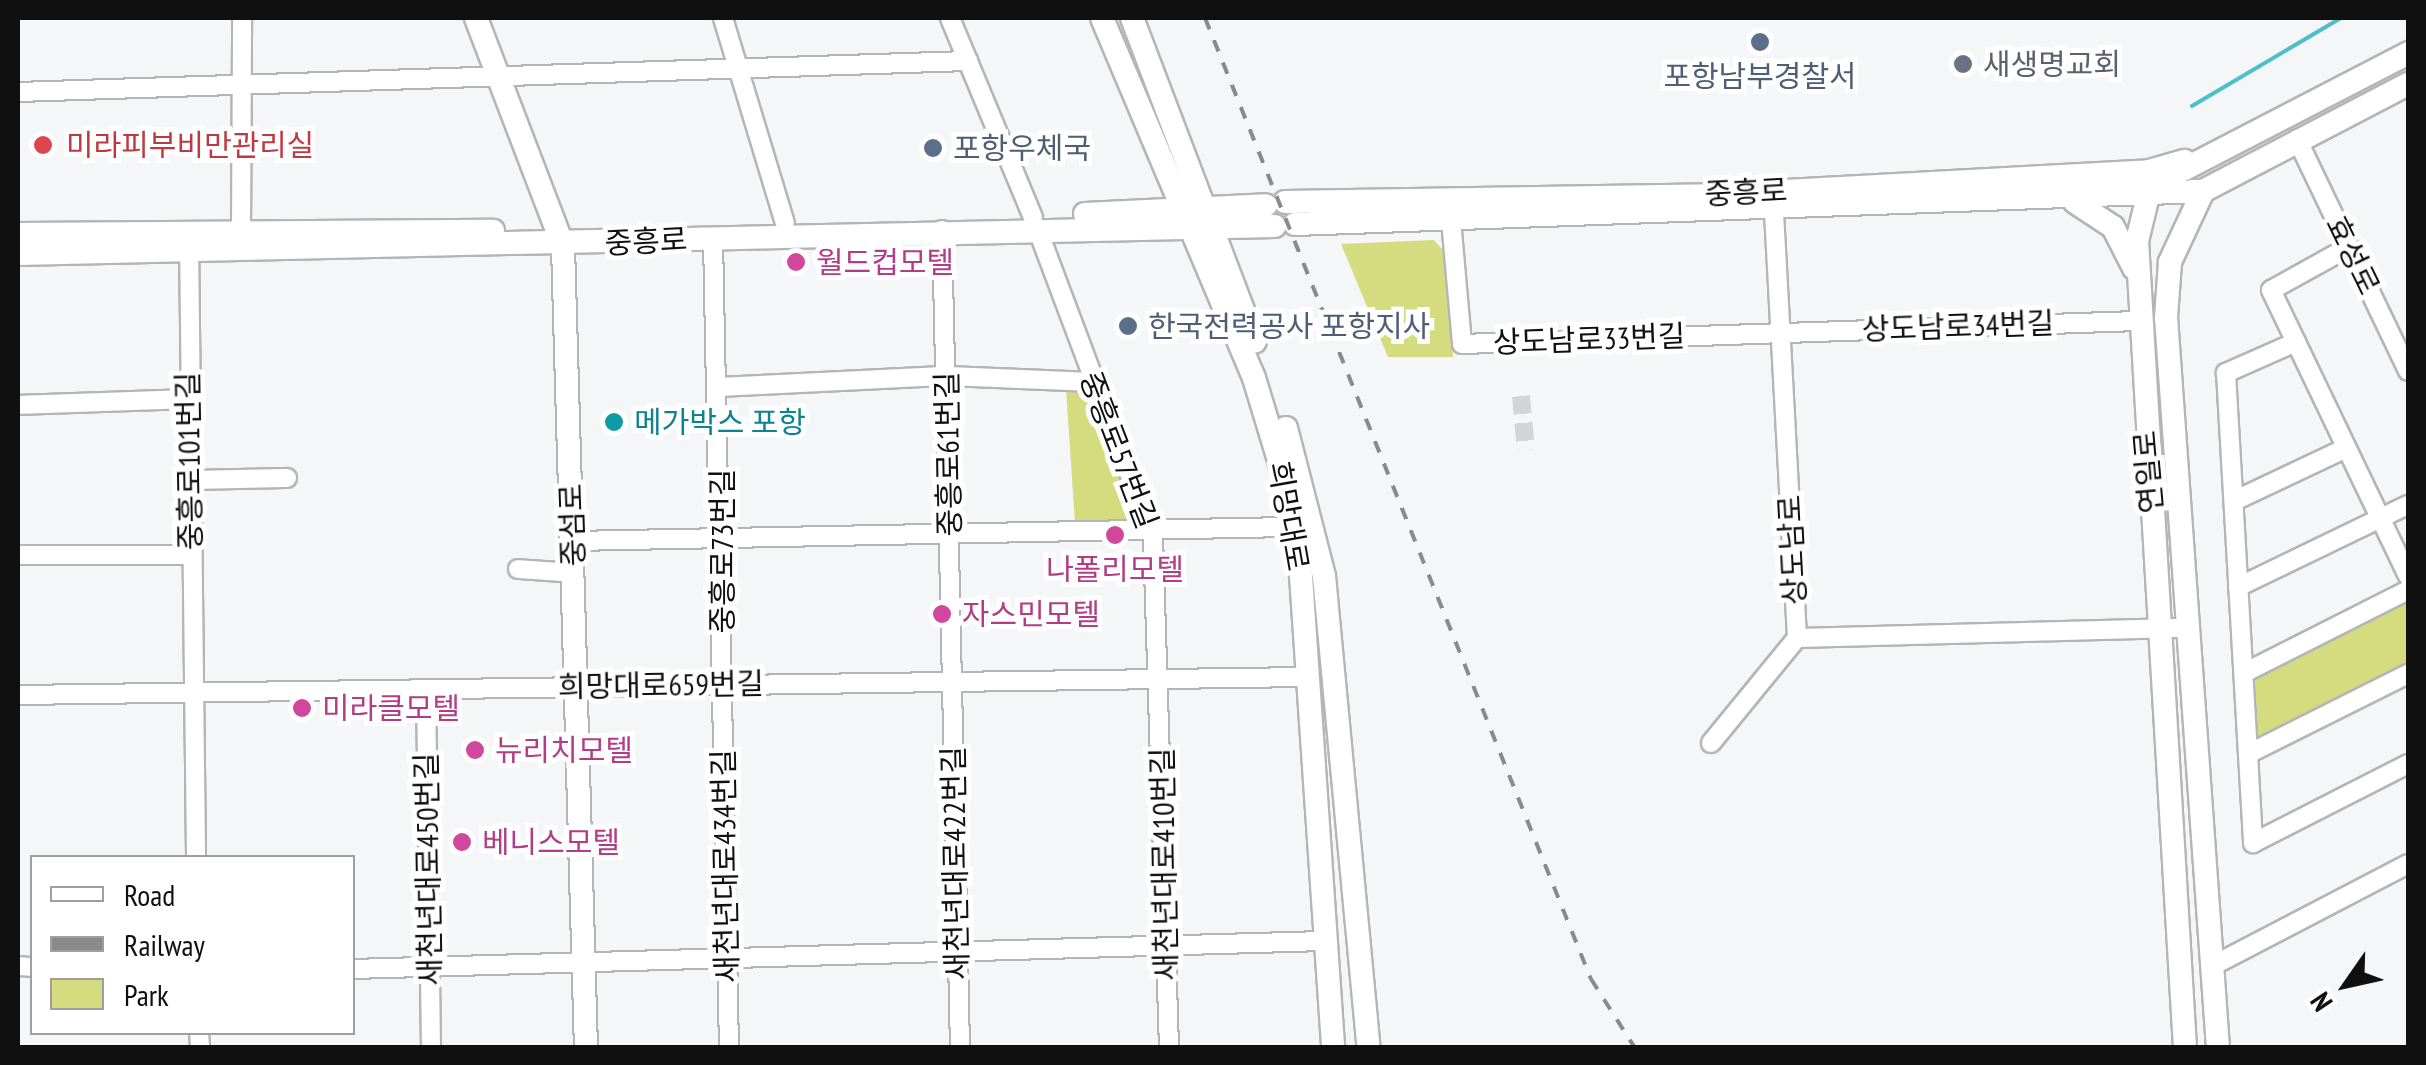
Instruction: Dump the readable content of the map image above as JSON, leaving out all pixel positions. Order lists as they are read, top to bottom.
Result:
{
  "streets": {
    "main road": [
      "중흥로",
      "연일로",
      "희망대로",
      "중섬로"
    ],
    "street": [
      "효성로",
      "상도남로34번길",
      "상도남로33번길",
      "중흥로57번길",
      "중흥로61번길",
      "중흥로101번길",
      "상도남로",
      "중흥로73번길",
      "희망대로659번길",
      "새천년대로422번길",
      "새천년대로410번길",
      "새천년대로434번길",
      "새천년대로450번길"
    ]
  },
  "crossings": [
    ["중흥로", "상도남로33번길"],
    ["중흥로", "중흥로57번길"],
    ["중흥로", "중흥로61번길"],
    ["중흥로", "중흥로101번길"],
    ["중흥로", "연일로"],
    ["중흥로", "희망대로"],
    ["중흥로", "중섬로"],
    ["중흥로", "상도남로"],
    ["중흥로", "중흥로73번길"],
    ["상도남로34번길", "상도남로33번길"],
    ["상도남로34번길", "연일로"],
    ["상도남로34번길", "상도남로"],
    ["상도남로33번길", "상도남로"],
    ["중흥로57번길", "희망대로659번길"],
    ["중흥로57번길", "새천년대로410번길"],
    ["중흥로61번길", "희망대로659번길"],
    ["중흥로61번길", "새천년대로422번길"],
    ["중흥로101번길", "희망대로659번길"],
    ["연일로", "상도남로"],
    ["희망대로", "희망대로659번길"],
    ["중섬로", "희망대로659번길"],
    ["중흥로73번길", "희망대로659번길"],
    ["중흥로73번길", "새천년대로434번길"],
    ["희망대로659번길", "새천년대로422번길"],
    ["희망대로659번길", "새천년대로410번길"],
    ["희망대로659번길", "새천년대로434번길"],
    ["희망대로659번길", "새천년대로450번길"]
  ],
  "places": [
    "포항남부경찰서",
    "새생명교회",
    "미라피부비만관리실",
    "포항우체국",
    "월드컵모텔",
    "한국전력공사 포항지사",
    "메가박스 포항",
    "나폴리모텔",
    "자스민모텔",
    "미라클모텔",
    "뉴리치모텔",
    "베니스모텔"
  ],
  "legend": ["Road", "Railway", "Park"],
  "north": "bottom left"
}
